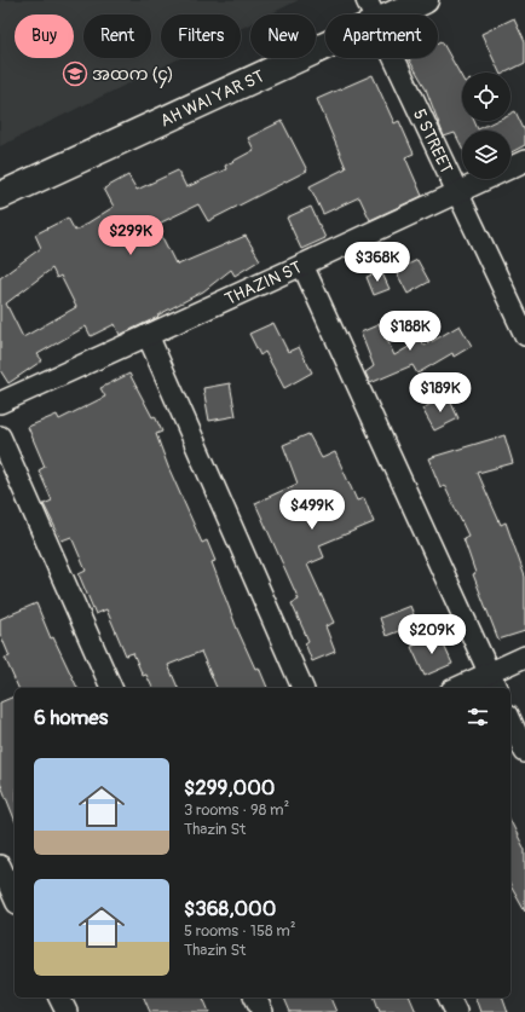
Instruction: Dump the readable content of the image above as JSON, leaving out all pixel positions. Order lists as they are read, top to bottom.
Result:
{
  "streets": {
    "street": ["AH WAI YAR ST", "5 STREET", "THAZIN ST"]
  },
  "crossings": [
    ["AH WAI YAR ST", "5 STREET"],
    ["5 STREET", "THAZIN ST"]
  ],
  "places": {
    "school or university": ["အထက (၄)"]
  },
  "page": {
    "chip": [
      "Buy",
      "Rent",
      "Filters",
      "New",
      "Apartment"
    ],
    "price": [
      "$299K",
      "$368K",
      "$188K",
      "$189K",
      "$499K",
      "$209K"
    ],
    "heading": "6 homes",
    "list": [
      {
        "name": "$299,000",
        "note": "3 rooms · 98 m² · Thazin St"
      },
      {
        "name": "$368,000",
        "note": "5 rooms · 158 m² · Thazin St"
      }
    ]
  }
}
